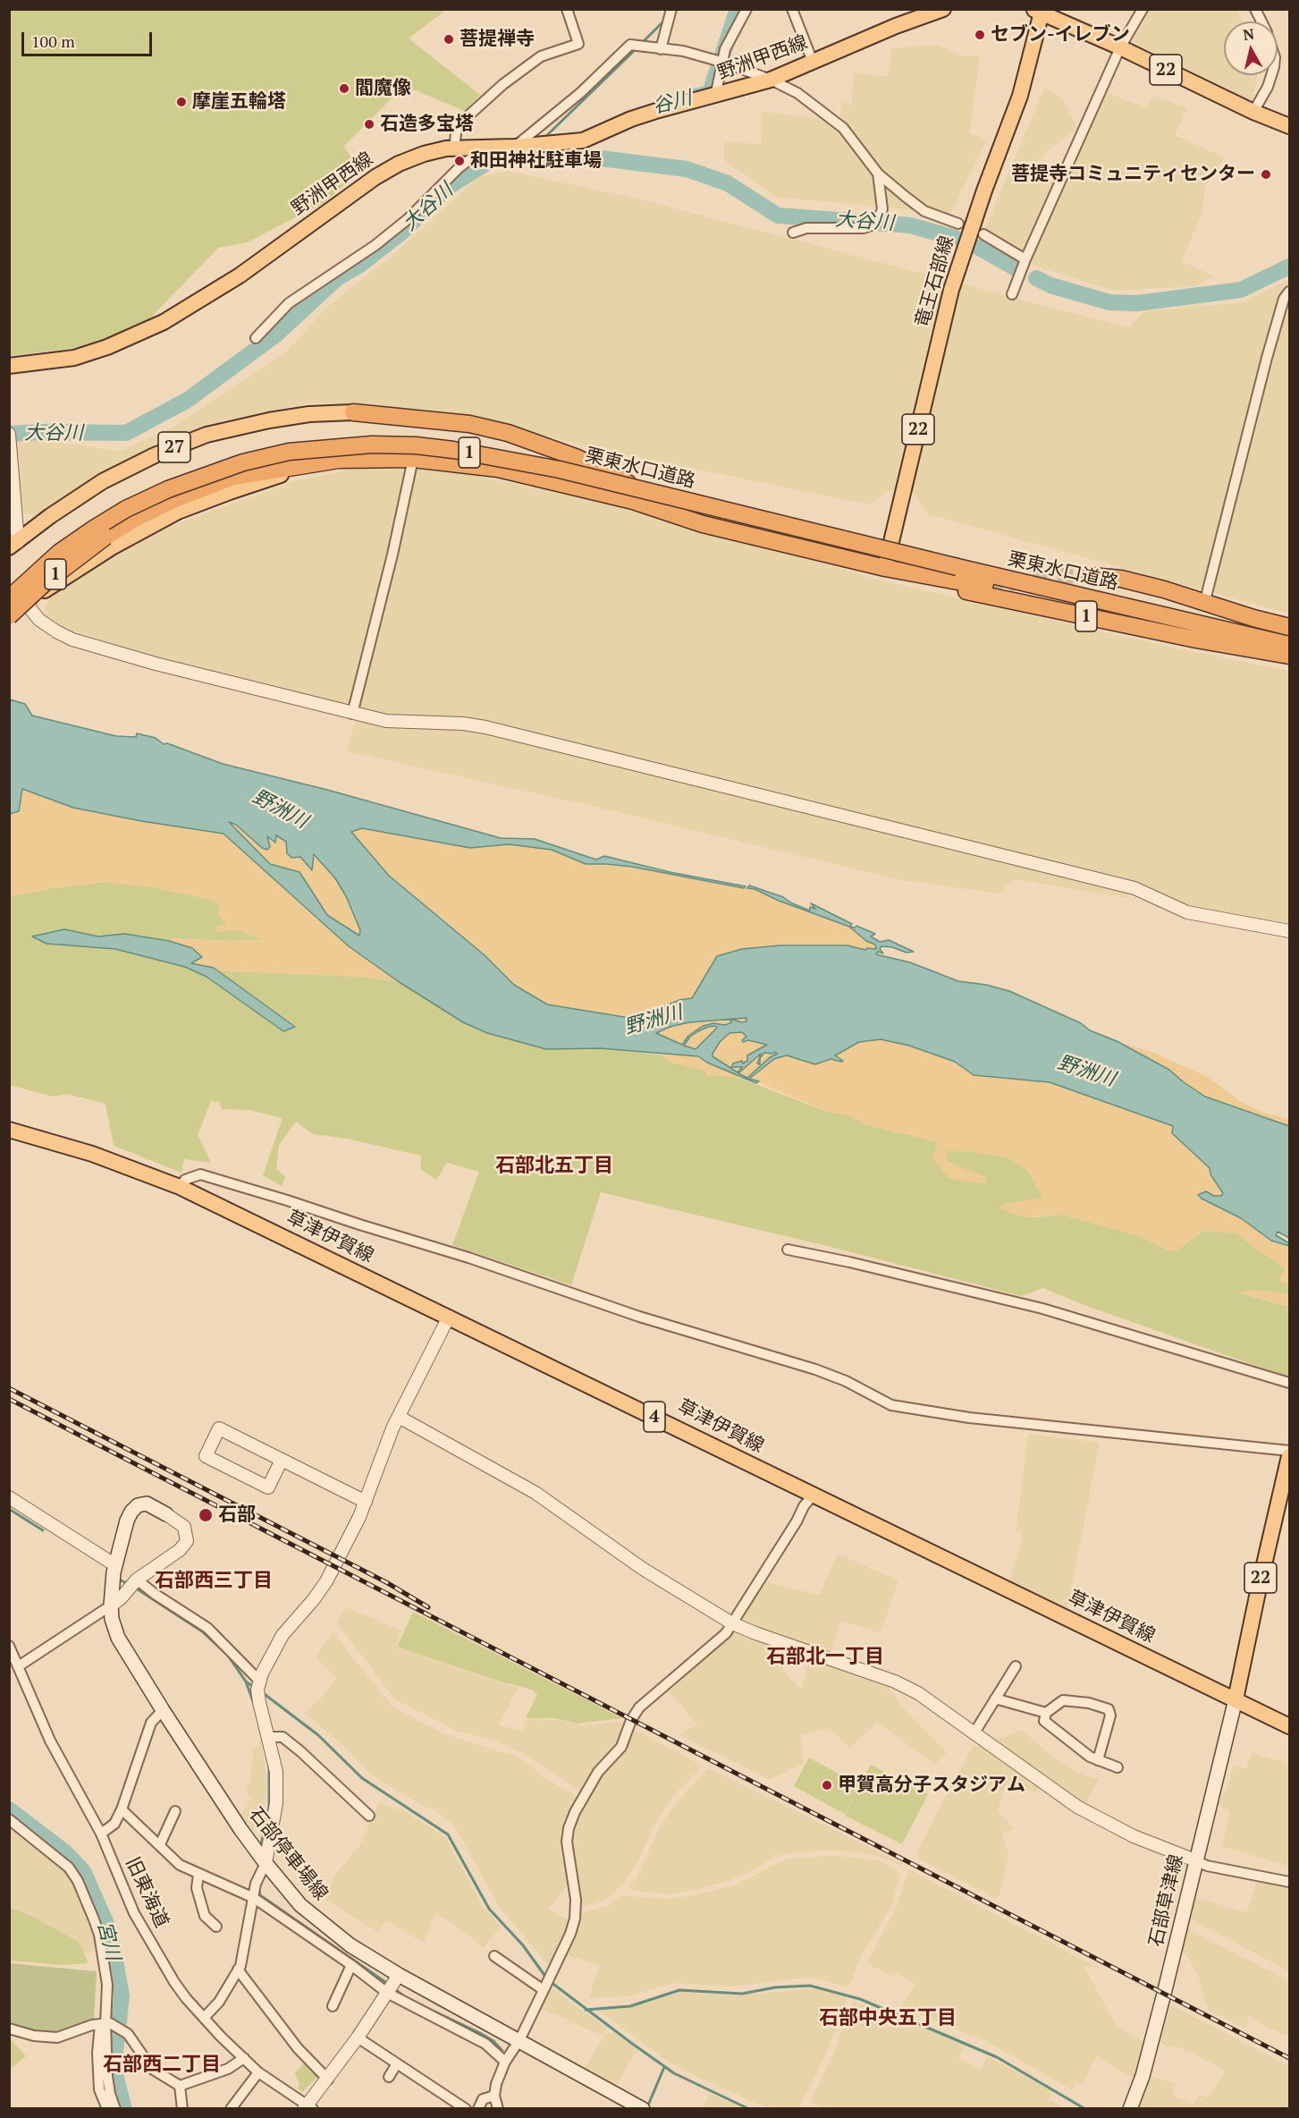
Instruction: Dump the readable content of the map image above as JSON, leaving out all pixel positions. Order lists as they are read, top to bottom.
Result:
{
  "streets": {
    "highway": ["1", "栗東水口道路"],
    "main road": [
      "野洲甲西線",
      "22",
      "竜王石部線",
      "27",
      "草津伊賀線",
      "4",
      "石部停車場線",
      "石部草津線"
    ],
    "street": ["旧東海道"]
  },
  "crossings": [
    ["22", "草津伊賀線"],
    ["22", "石部草津線"],
    ["竜王石部線", "栗東水口道路"],
    ["27", "1"],
    ["1", "栗東水口道路"],
    ["草津伊賀線", "石部草津線"]
  ],
  "districts": [
    "石部北五丁目",
    "石部西三丁目",
    "石部北一丁目",
    "石部中央五丁目",
    "石部西二丁目"
  ],
  "water": [
    "谷川",
    "大谷川",
    "野洲川",
    "宮川"
  ],
  "places": [
    "セブン-イレブン",
    "菩提禅寺",
    "閻魔像",
    "摩崖五輪塔",
    "石造多宝塔",
    "和田神社駐車場",
    "菩提寺コミュニティセンター",
    "石部",
    "甲賀高分子スタジアム"
  ],
  "scale_bar": "100 m",
  "north": "top"
}
